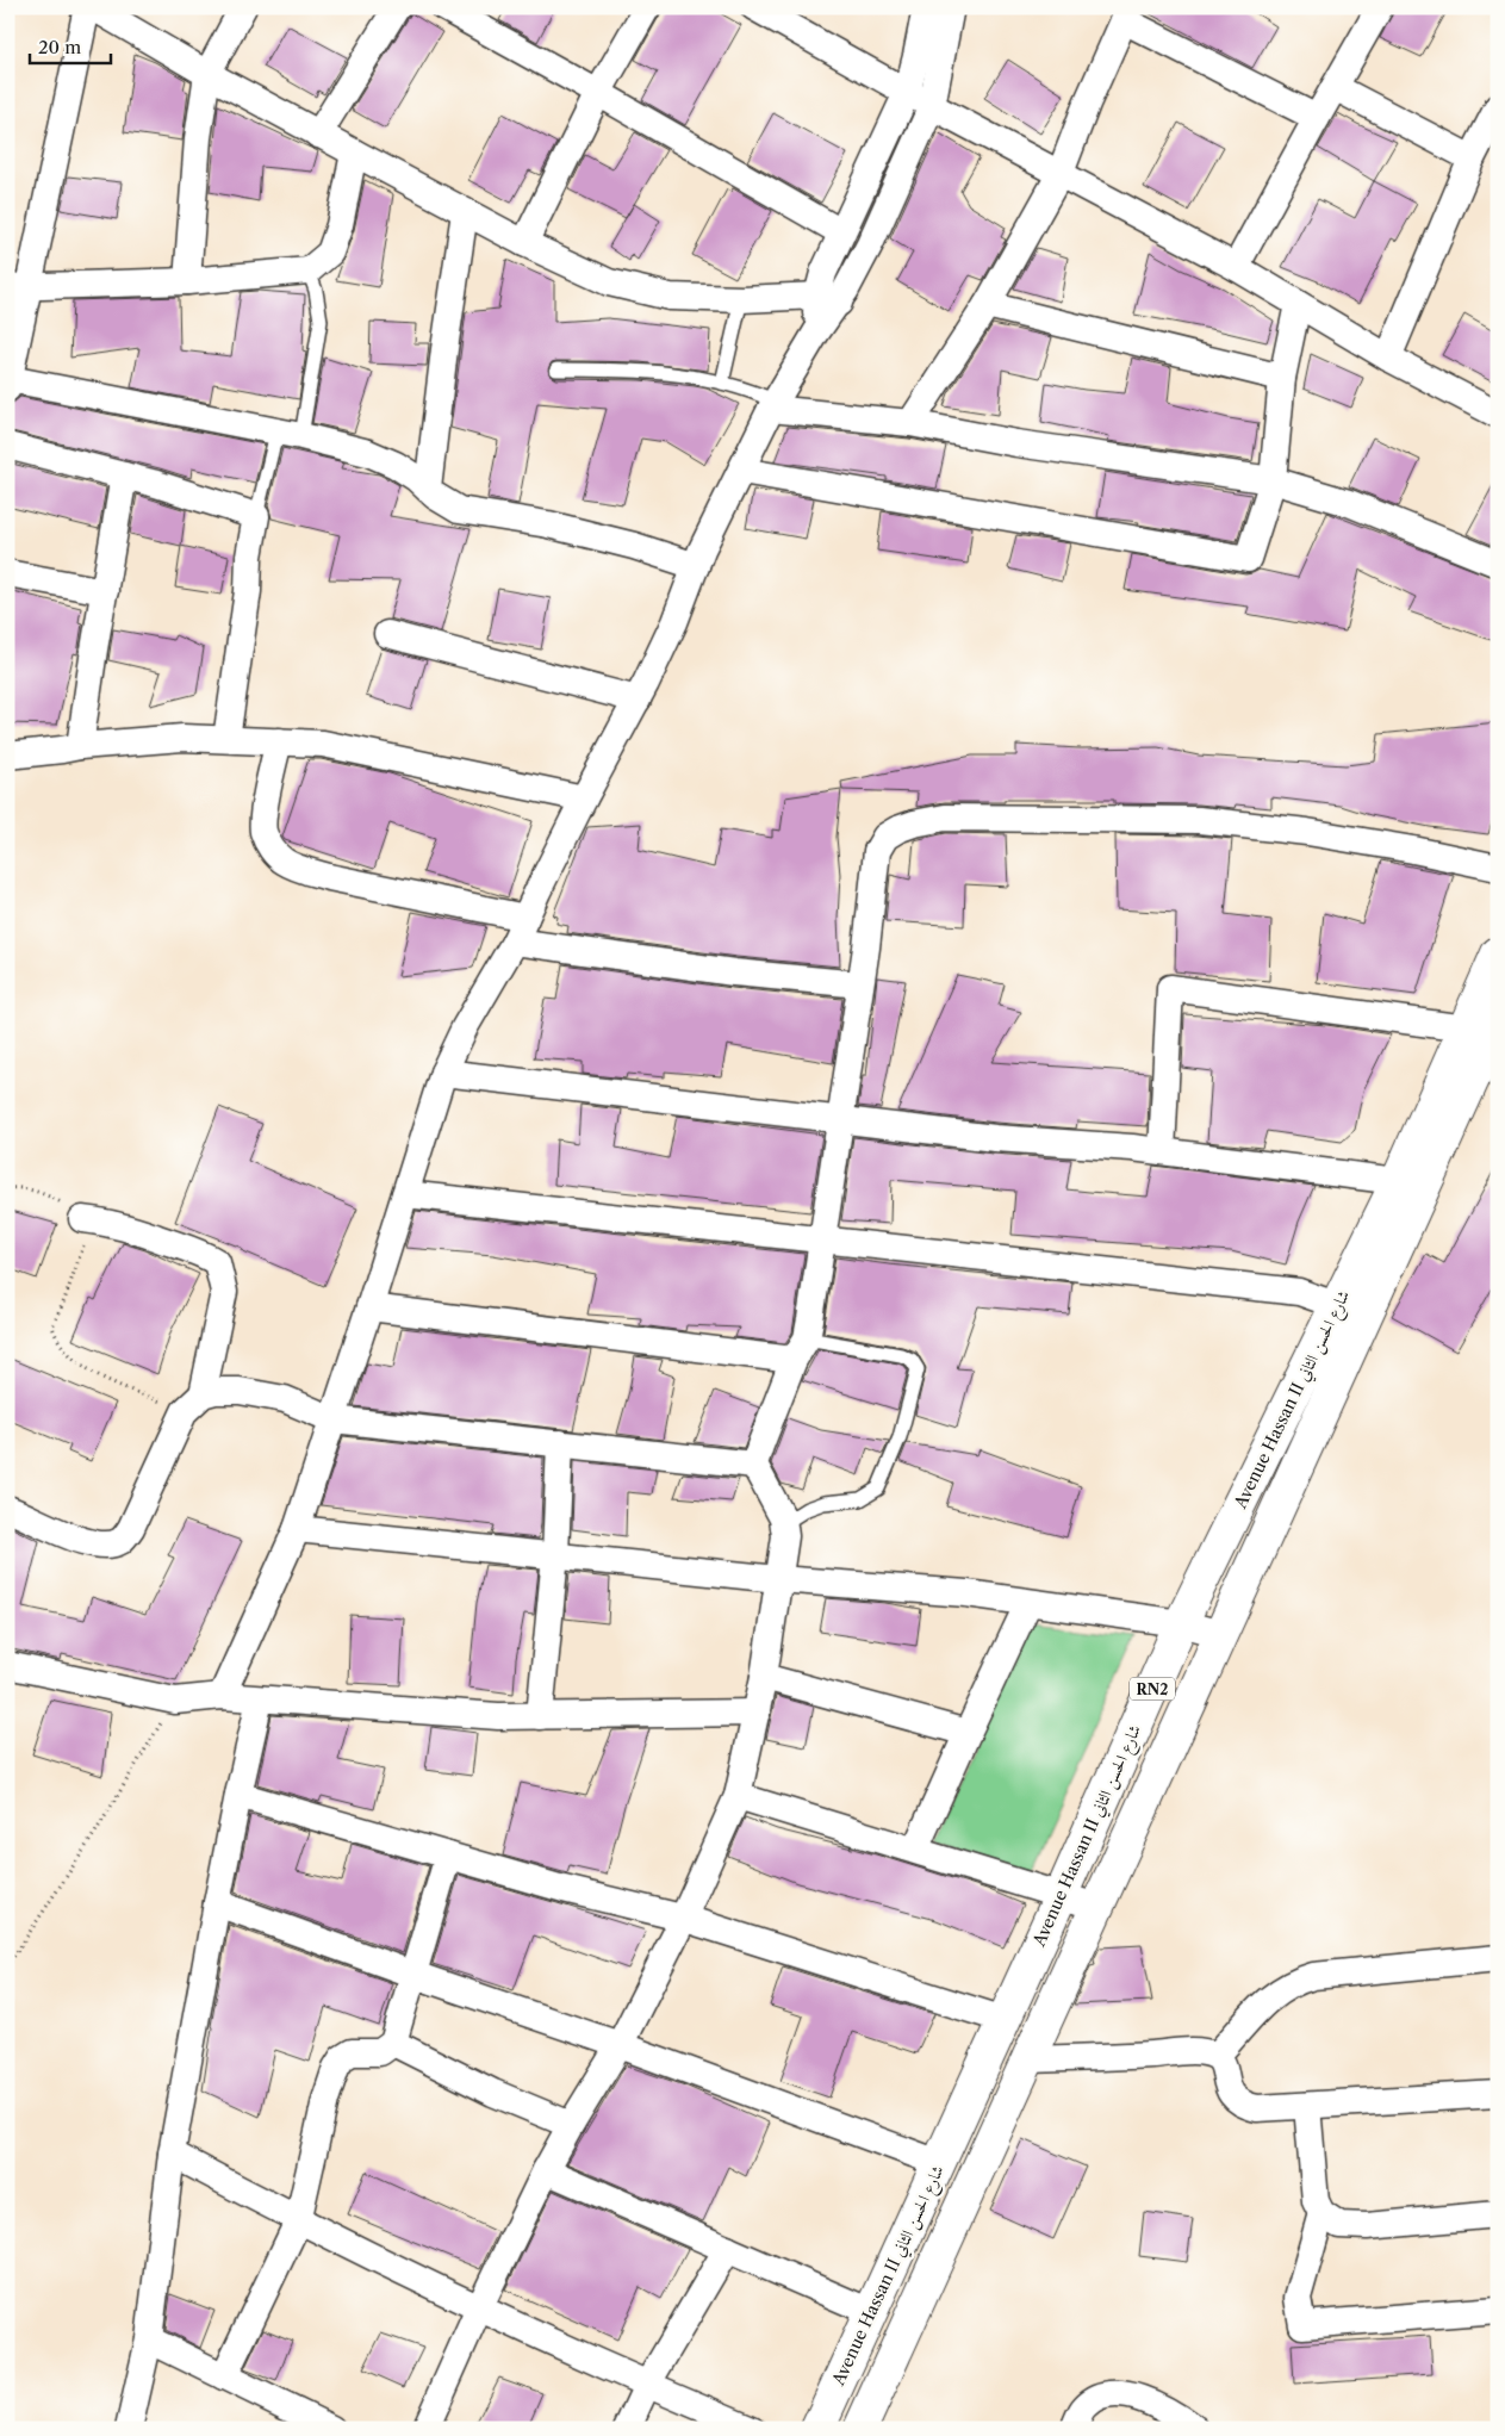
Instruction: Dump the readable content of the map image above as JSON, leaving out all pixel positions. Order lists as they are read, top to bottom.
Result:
{
  "streets": {
    "main road": ["Avenue Hassan II شارع الحسن الثاني", "RN2"]
  },
  "scale_bar": "20 m"
}
